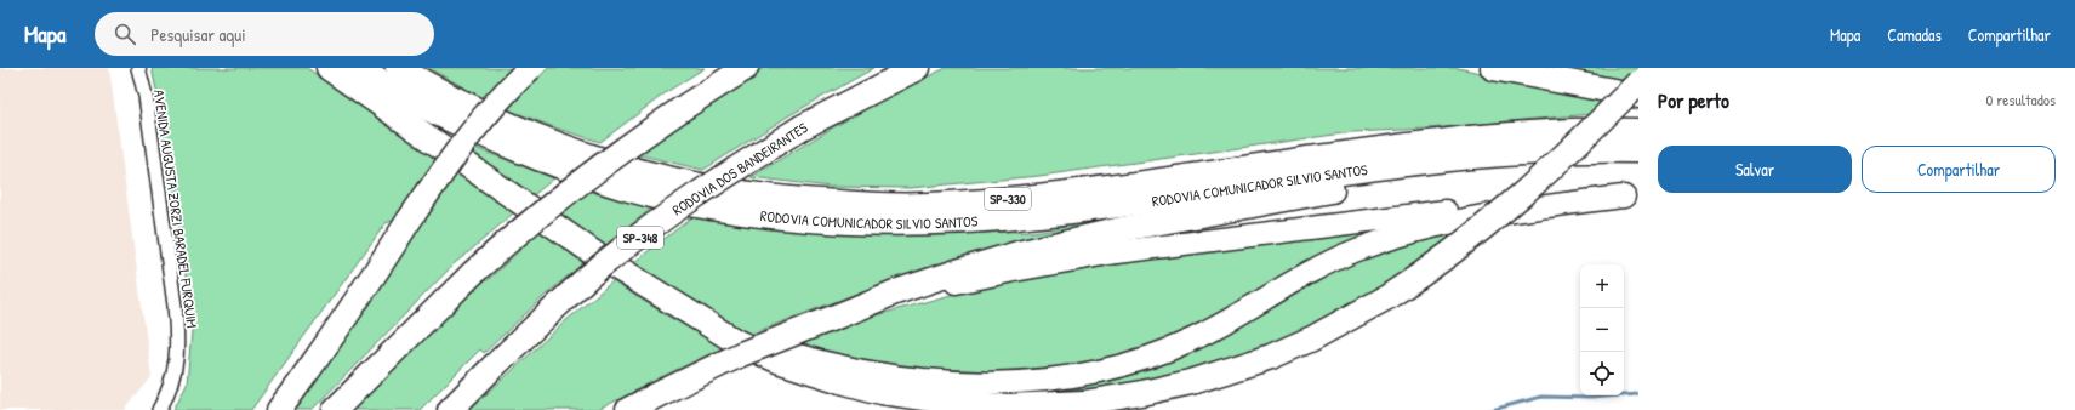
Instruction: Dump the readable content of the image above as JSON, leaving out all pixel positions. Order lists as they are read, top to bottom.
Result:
{
  "streets": {
    "highway": [
      "RODOVIA DOS BANDEIRANTES",
      "RODOVIA COMUNICADOR SILVIO SANTOS",
      "SP-330",
      "SP-348"
    ],
    "street": ["AVENIDA AUGUSTA ZORZI BARADEL FURQUIM"]
  },
  "page": {
    "header": "Mapa",
    "search": "Pesquisar aqui",
    "nav": ["Mapa", "Camadas", "Compartilhar"],
    "heading": ["Por perto", "0 resultados"],
    "buttons": ["Salvar", "Compartilhar"],
    "map_buttons": ["+", "−"]
  }
}
